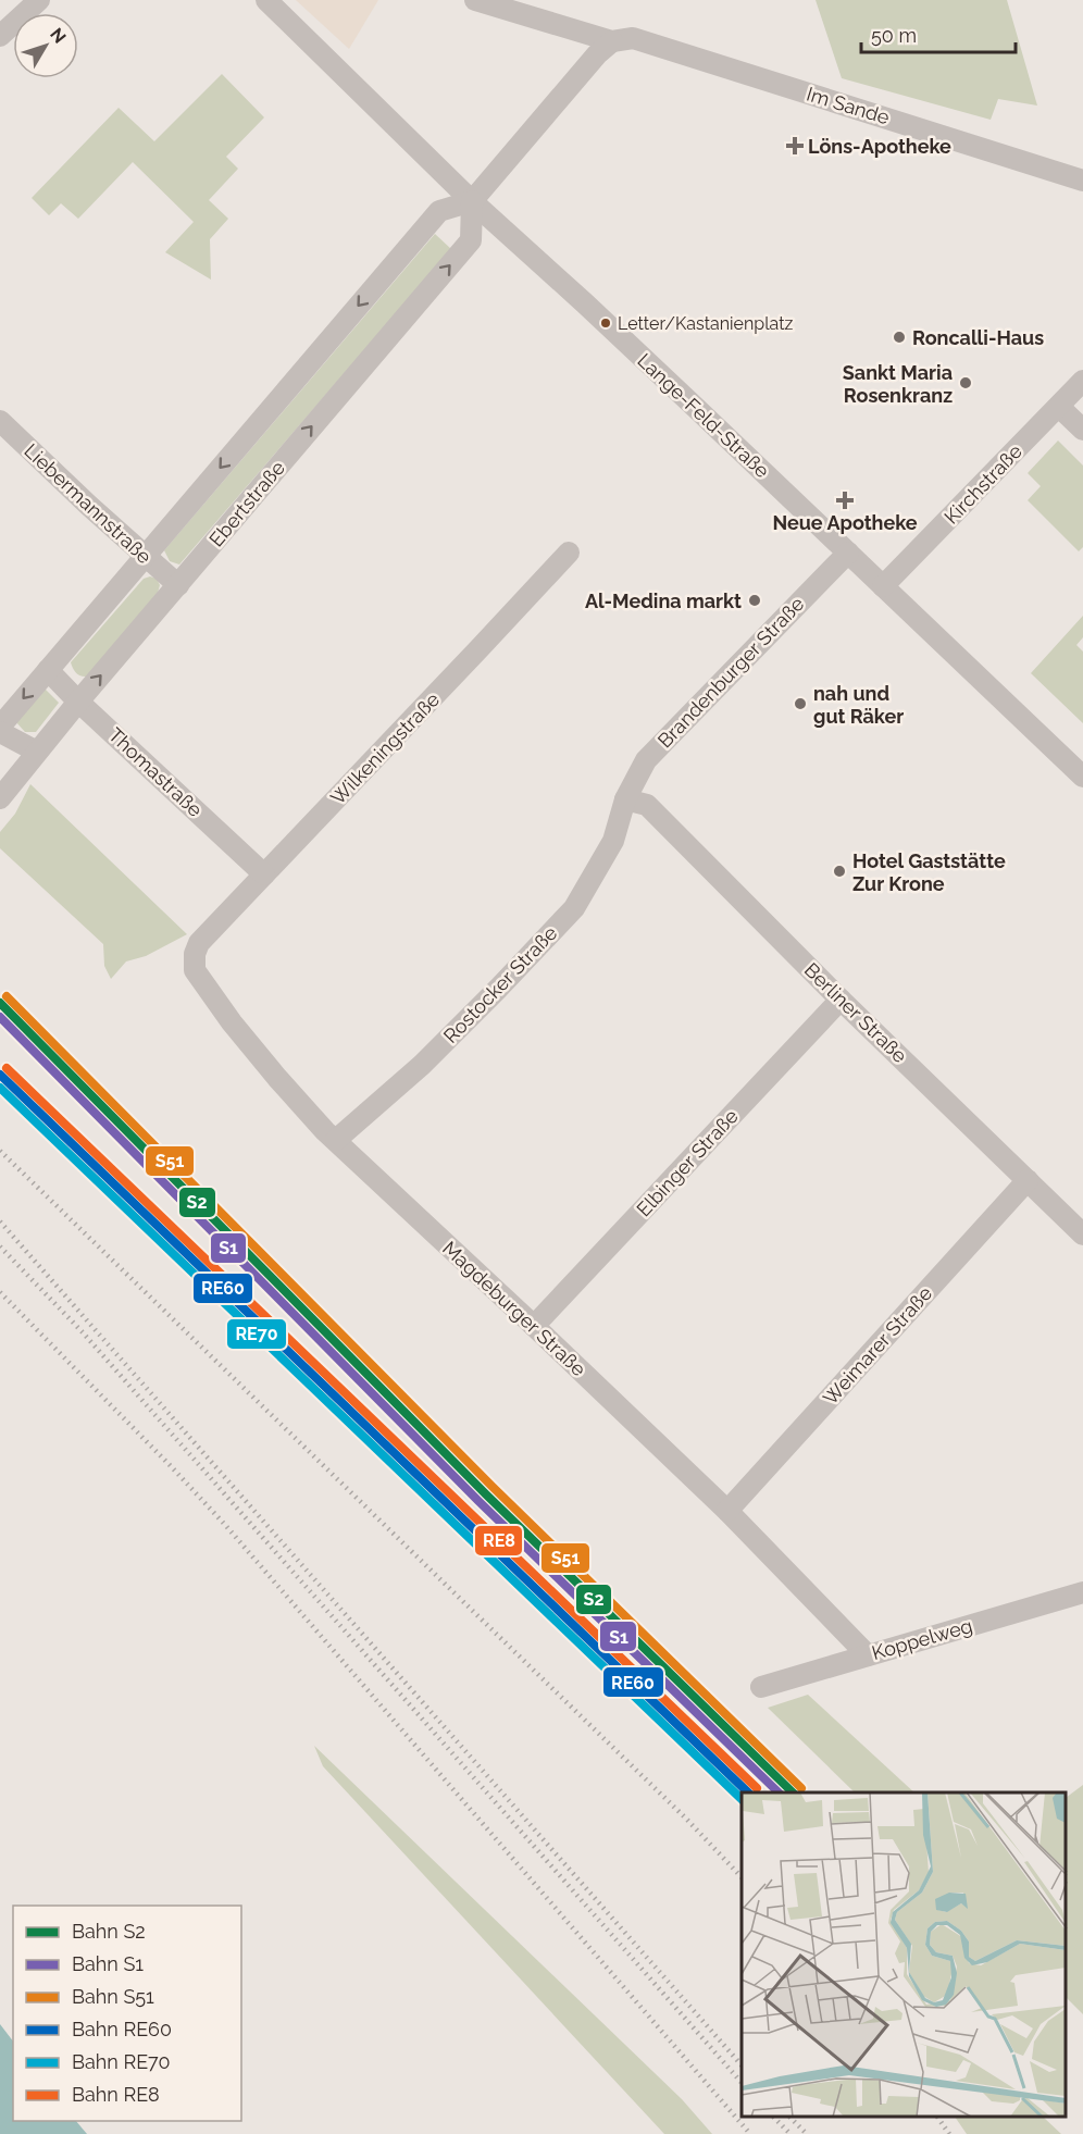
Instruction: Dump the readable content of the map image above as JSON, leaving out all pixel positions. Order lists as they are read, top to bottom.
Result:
{
  "streets": {
    "street": [
      "Im Sande",
      "Lange-Feld-Straße",
      "Kirchstraße",
      "Liebermannstraße",
      "Ebertstraße",
      "Brandenburger Straße",
      "Wilkeningstraße",
      "Thomastraße",
      "Rostocker Straße",
      "Berliner Straße",
      "Elbinger Straße",
      "Magdeburger Straße",
      "Weimarer Straße",
      "Koppelweg"
    ]
  },
  "crossings": [
    ["Lange-Feld-Straße", "Kirchstraße"],
    ["Lange-Feld-Straße", "Ebertstraße"],
    ["Lange-Feld-Straße", "Brandenburger Straße"],
    ["Liebermannstraße", "Ebertstraße"],
    ["Ebertstraße", "Thomastraße"],
    ["Brandenburger Straße", "Rostocker Straße"],
    ["Brandenburger Straße", "Berliner Straße"],
    ["Wilkeningstraße", "Thomastraße"],
    ["Wilkeningstraße", "Magdeburger Straße"],
    ["Rostocker Straße", "Berliner Straße"],
    ["Rostocker Straße", "Magdeburger Straße"],
    ["Berliner Straße", "Elbinger Straße"],
    ["Berliner Straße", "Weimarer Straße"],
    ["Elbinger Straße", "Magdeburger Straße"],
    ["Magdeburger Straße", "Weimarer Straße"],
    ["Magdeburger Straße", "Koppelweg"]
  ],
  "places": {
    "health": ["Löns-Apotheke", "Neue Apotheke"],
    "other": [
      "Letter/Kastanienplatz",
      "Roncalli-Haus",
      "Sankt Maria Rosenkranz",
      "Al-Medina markt",
      "nah und gut Räker",
      "Hotel Gaststätte Zur Krone"
    ]
  },
  "lines": [
    "rail line S51",
    "rail line S2",
    "rail line S1",
    "rail line RE8",
    "rail line RE60",
    "rail line RE70"
  ],
  "legend": [
    "Bahn S2",
    "Bahn S1",
    "Bahn S51",
    "Bahn RE60",
    "Bahn RE70",
    "Bahn RE8"
  ],
  "scale_bar": "50 m",
  "north": "top right"
}
